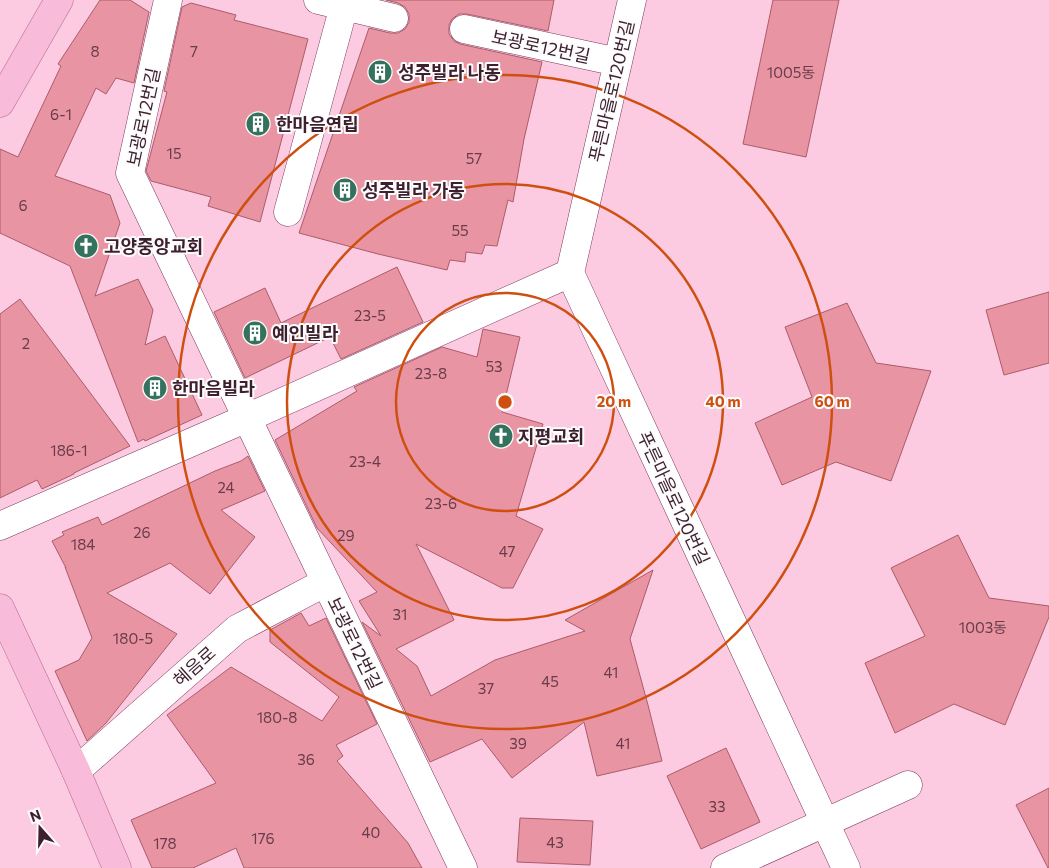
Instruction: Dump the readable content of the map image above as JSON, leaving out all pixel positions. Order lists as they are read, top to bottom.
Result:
{
  "streets": {
    "street": ["보광로12번길", "푸른마을로120번길", "혜음로"]
  },
  "crossings": [
    ["보광로12번길", "푸른마을로120번길"],
    ["보광로12번길", "혜음로"]
  ],
  "places": {
    "building": [
      "성주빌라 나동",
      "한마음연립",
      "성주빌라 가동",
      "예인빌라",
      "한마음빌라"
    ],
    "church": ["고양중앙교회", "지평교회"]
  },
  "house_numbers": [
    "8",
    "7",
    "1005동",
    "6-1",
    "15",
    "57",
    "6",
    "55",
    "23-5",
    "2",
    "53",
    "23-8",
    "186-1",
    "23-4",
    "24",
    "23-6",
    "26",
    "29",
    "184",
    "47",
    "31",
    "1003동",
    "180-5",
    "41",
    "45",
    "37",
    "180-8",
    "39",
    "41",
    "36",
    "33",
    "40",
    "176",
    "43",
    "178"
  ],
  "north": "top",
  "rings": ["20 m", "40 m", "60 m"]
}
